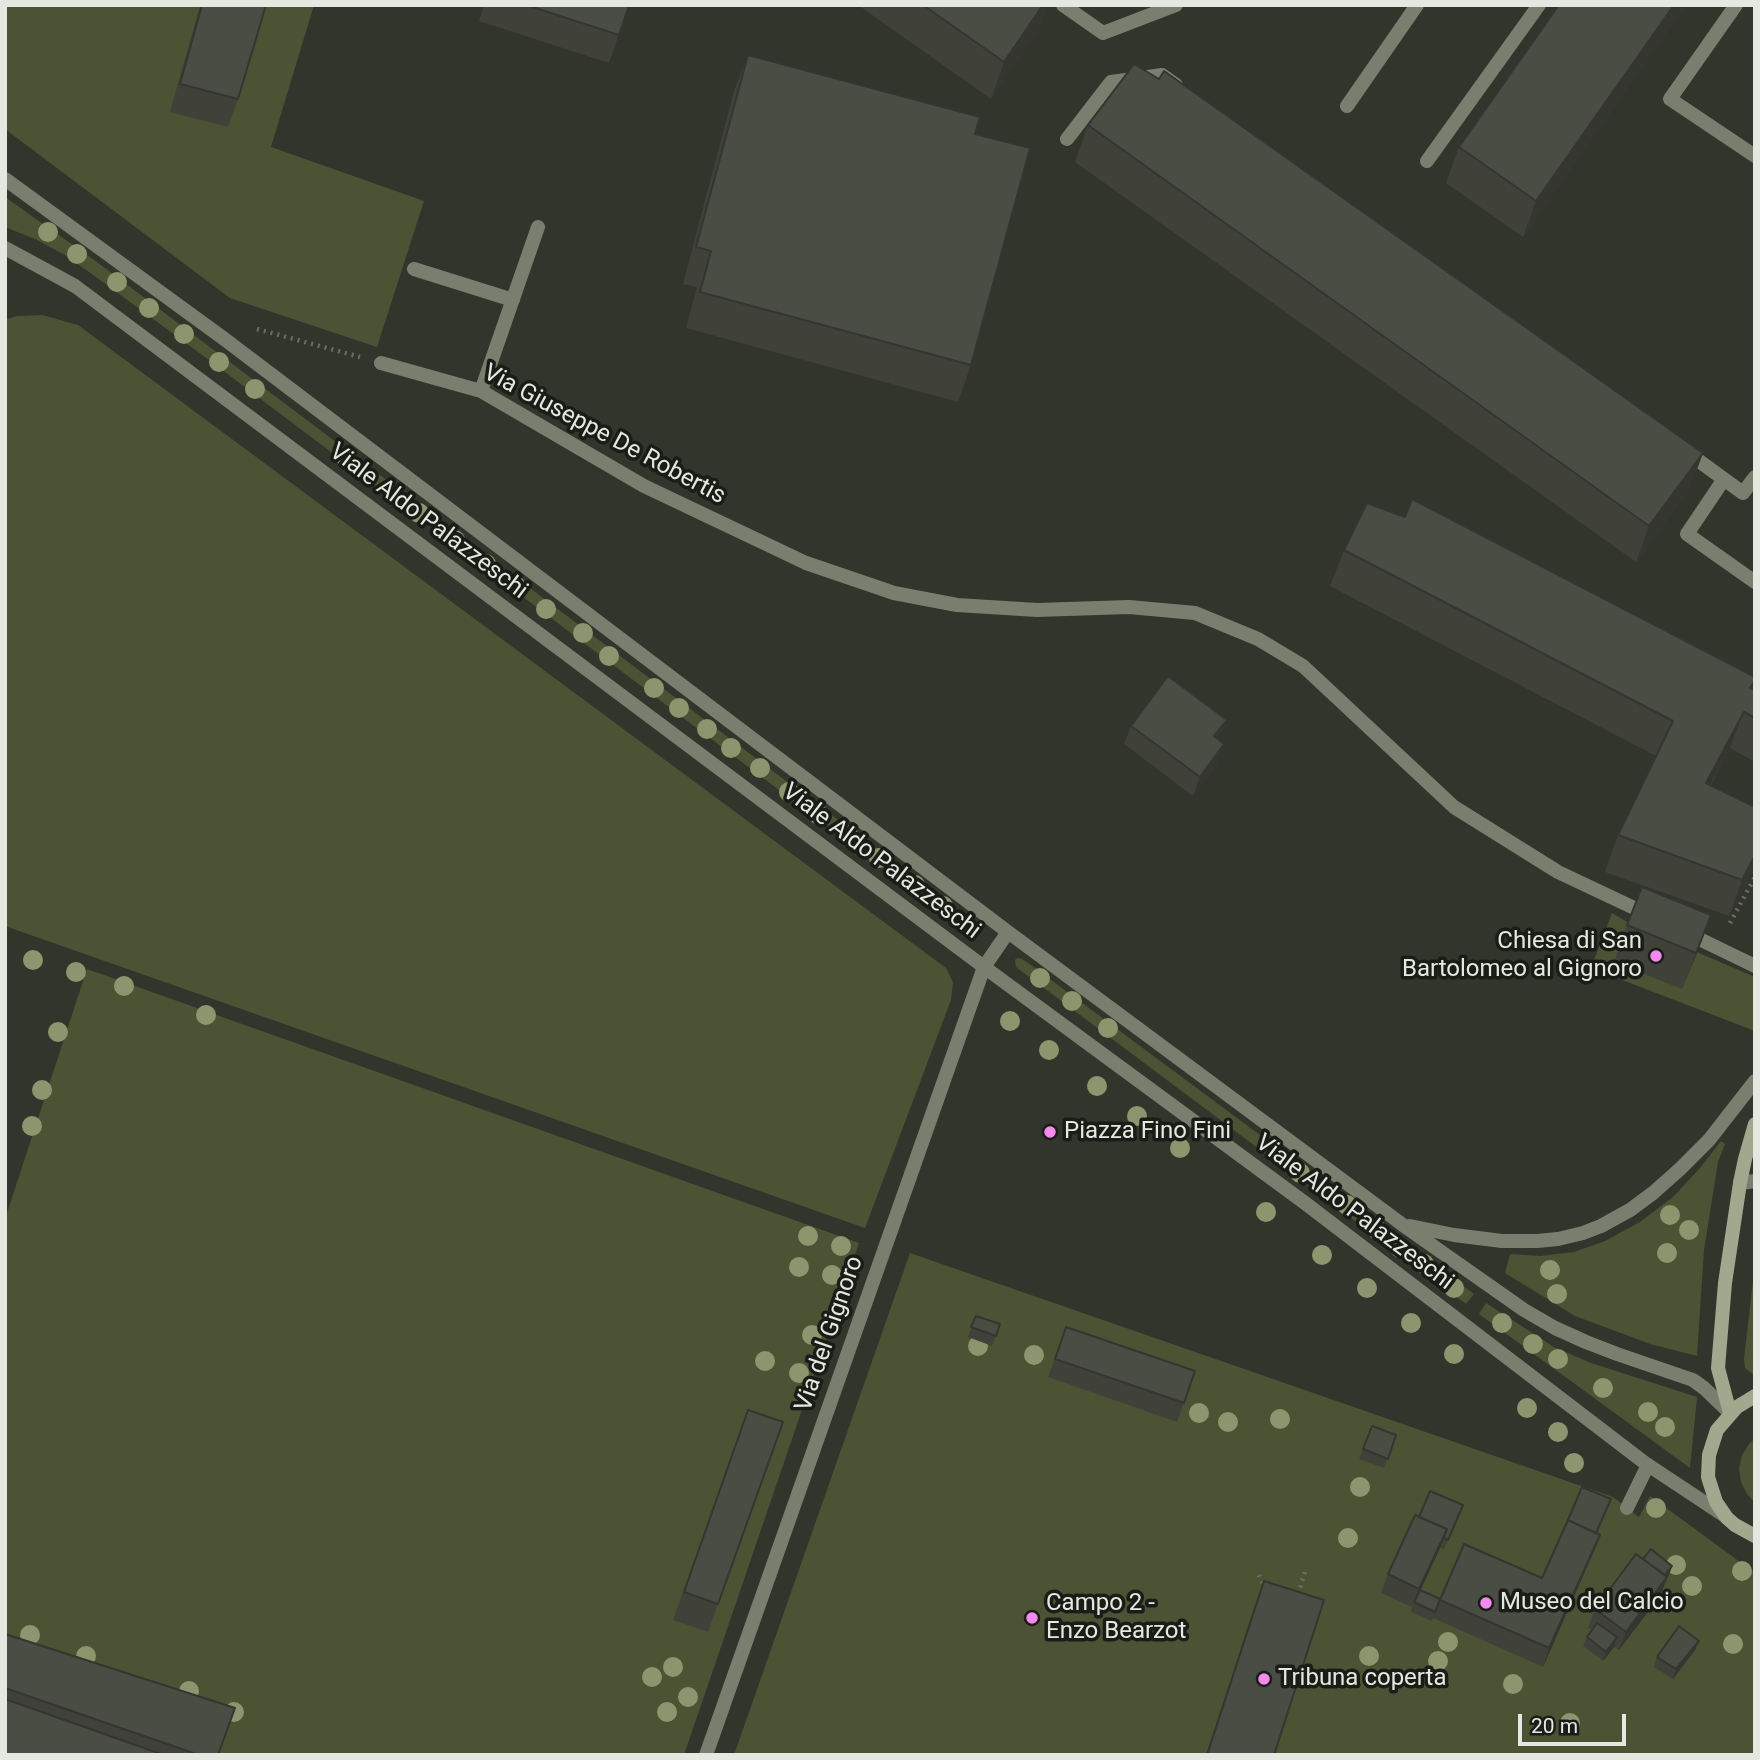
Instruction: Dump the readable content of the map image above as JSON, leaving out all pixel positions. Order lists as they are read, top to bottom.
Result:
{
  "streets": {
    "street": ["Via Giuseppe De Robertis", "Viale Aldo Palazzeschi", "Via del Gignoro"]
  },
  "crossings": [
    ["Viale Aldo Palazzeschi", "Via del Gignoro"]
  ],
  "places": [
    "Chiesa di San Bartolomeo al Gignoro",
    "Piazza Fino Fini",
    "Museo del Calcio",
    "Campo 2 - Enzo Bearzot",
    "Tribuna coperta"
  ],
  "scale_bar": "20 m"
}
